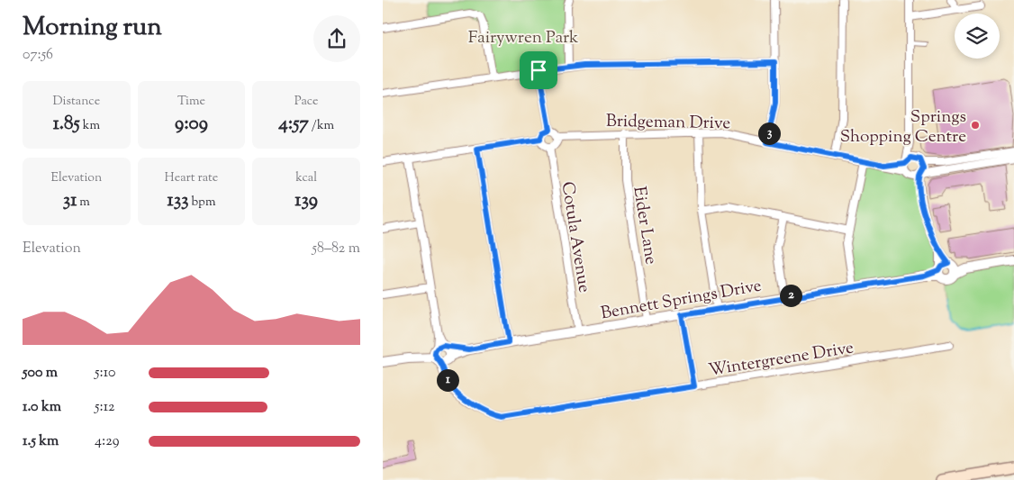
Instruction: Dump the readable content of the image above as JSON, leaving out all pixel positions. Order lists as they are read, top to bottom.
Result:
{
  "streets": {
    "street": [
      "Bridgeman Drive",
      "Eider Lane",
      "Cotula Avenue",
      "Bennett Springs Drive",
      "Wintergreene Drive"
    ]
  },
  "crossings": [
    ["Bridgeman Drive", "Eider Lane"],
    ["Bridgeman Drive", "Cotula Avenue"],
    ["Eider Lane", "Bennett Springs Drive"],
    ["Cotula Avenue", "Bennett Springs Drive"],
    ["Bennett Springs Drive", "Wintergreene Drive"]
  ],
  "parks": ["Fairywren Park"],
  "places": ["Springs Shopping Centre"],
  "page": {
    "heading": ["Morning run", "07:56"],
    "stats": [
      ["Distance", "1.85 km"],
      ["Time", "9:09"],
      ["Pace", "4:57 /km"],
      ["Elevation", "31 m"],
      ["Heart rate", "133 bpm"],
      ["kcal", "139"]
    ],
    "pins": ["3", "2", "1"],
    "chart": ["Elevation", "58–82 m"],
    "list": [
      {
        "name": "500 m",
        "note": "5:10"
      },
      {
        "name": "1.0 km",
        "note": "5:12"
      },
      {
        "name": "1.5 km",
        "note": "4:29"
      }
    ]
  }
}
